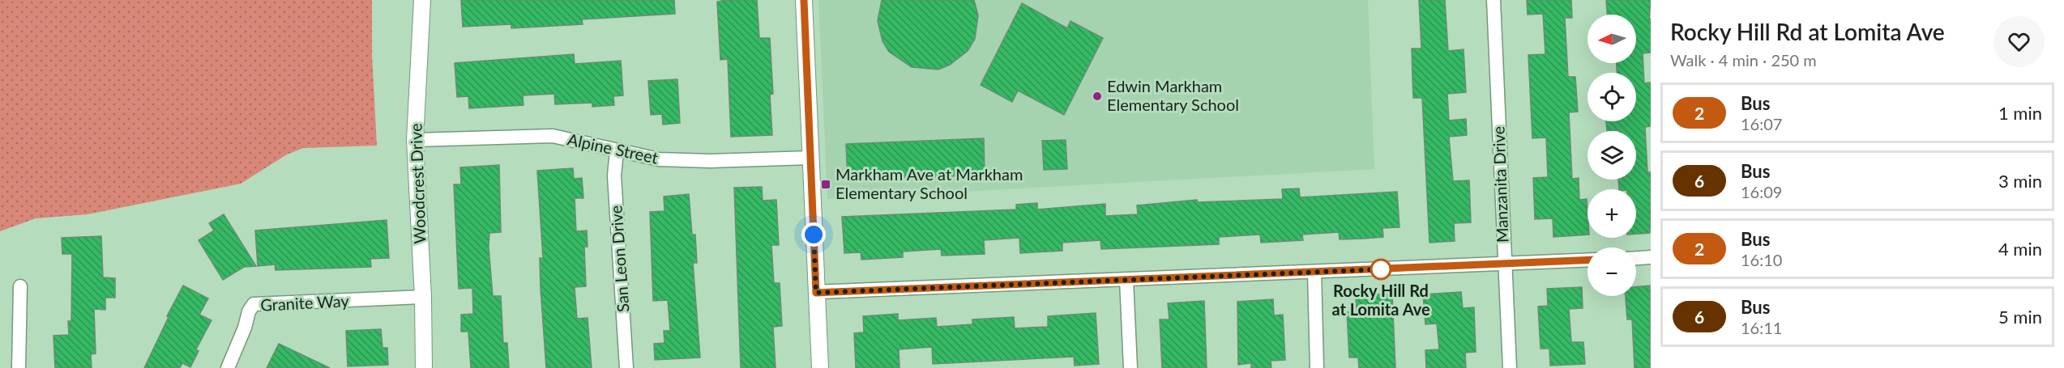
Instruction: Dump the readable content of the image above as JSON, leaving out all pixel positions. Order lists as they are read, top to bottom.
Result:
{
  "streets": {
    "street": [
      "Alpine Street",
      "Woodcrest Drive",
      "Manzanita Drive",
      "San Leon Drive",
      "Granite Way"
    ]
  },
  "crossings": [
    ["Alpine Street", "Woodcrest Drive"],
    ["Alpine Street", "San Leon Drive"],
    ["Woodcrest Drive", "Granite Way"]
  ],
  "places": {
    "other": ["Edwin Markham Elementary School", "Rocky Hill Rd at Lomita Ave"],
    "transit": ["Markham Ave at Markham Elementary School"]
  },
  "lines": ["bus line 2"],
  "north": "left",
  "page": {
    "heading": ["Rocky Hill Rd at Lomita Ave", "Walk · 4 min · 250 m"],
    "map_buttons": ["+", "−"],
    "list": [
      {
        "mark": "2",
        "name": "Bus",
        "note": "16:07",
        "value": "1 min"
      },
      {
        "mark": "6",
        "name": "Bus",
        "note": "16:09",
        "value": "3 min"
      },
      {
        "mark": "2",
        "name": "Bus",
        "note": "16:10",
        "value": "4 min"
      },
      {
        "mark": "6",
        "name": "Bus",
        "note": "16:11",
        "value": "5 min"
      }
    ]
  }
}
